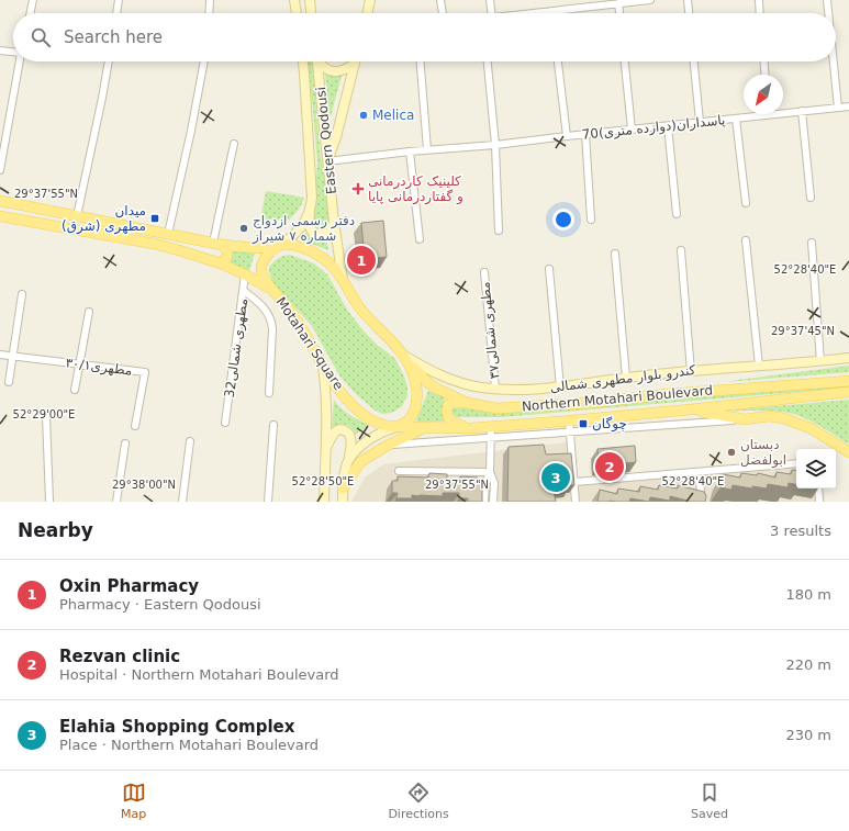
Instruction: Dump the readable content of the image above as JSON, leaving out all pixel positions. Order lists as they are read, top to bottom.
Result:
{
  "streets": {
    "main road": [
      "Eastern Qodousi",
      "Motahari Square",
      "کندرو بلوار مطهری شمالی",
      "Northern Motahari Boulevard"
    ],
    "street": [
      "70پاسداران(دوازده متری)",
      "مطهرى شمالى۳۷",
      "32مطهرى شمالى",
      "مطهری۳۰/۱"
    ]
  },
  "crossings": [
    ["70پاسداران(دوازده متری)", "Eastern Qodousi"],
    ["Eastern Qodousi", "Motahari Square"],
    ["مطهرى شمالى۳۷", "کندرو بلوار مطهری شمالی"],
    ["Motahari Square", "Northern Motahari Boulevard"],
    ["کندرو بلوار مطهری شمالی", "Northern Motahari Boulevard"]
  ],
  "places": {
    "other": ["Melica", "دفتر رسمی ازدواج شماره ۷ شیراز", "دبستان ابولفضل"],
    "health": ["کلینیک کاردرمانی و گفتاردرمانی پایا"],
    "transit": ["میدان مطهری (شرق)", "چوگان"]
  },
  "north": "bottom left",
  "page": {
    "search": "Search here",
    "pins": ["1", "2", "3"],
    "heading": ["Nearby", "3 results"],
    "list": [
      {
        "mark": "1",
        "name": "Oxin Pharmacy",
        "note": "Pharmacy · Eastern Qodousi",
        "value": "180 m"
      },
      {
        "mark": "2",
        "name": "Rezvan clinic",
        "note": "Hospital · Northern Motahari Boulevard",
        "value": "220 m"
      },
      {
        "mark": "3",
        "name": "Elahia Shopping Complex",
        "note": "Place · Northern Motahari Boulevard",
        "value": "230 m"
      }
    ],
    "nav": ["Map", "Directions", "Saved"]
  },
  "coordinates": [
    "29°37'55\"N",
    "52°28'40\"E",
    "29°37'45\"N",
    "52°29'00\"E",
    "52°28'50\"E",
    "29°38'00\"N"
  ]
}
